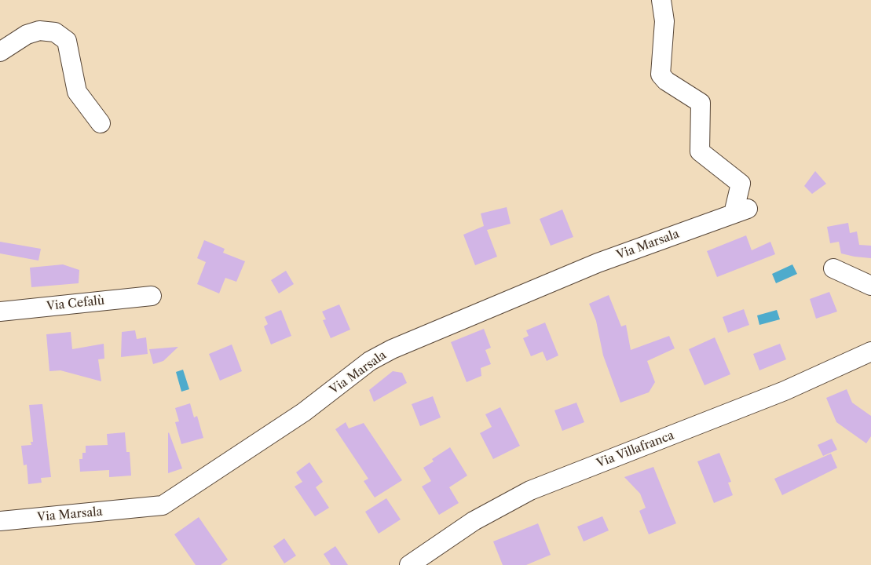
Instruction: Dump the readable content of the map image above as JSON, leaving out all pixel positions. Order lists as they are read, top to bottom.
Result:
{
  "streets": {
    "street": ["Via Marsala", "Via Cefalù", "Via Villafranca"]
  }
}
